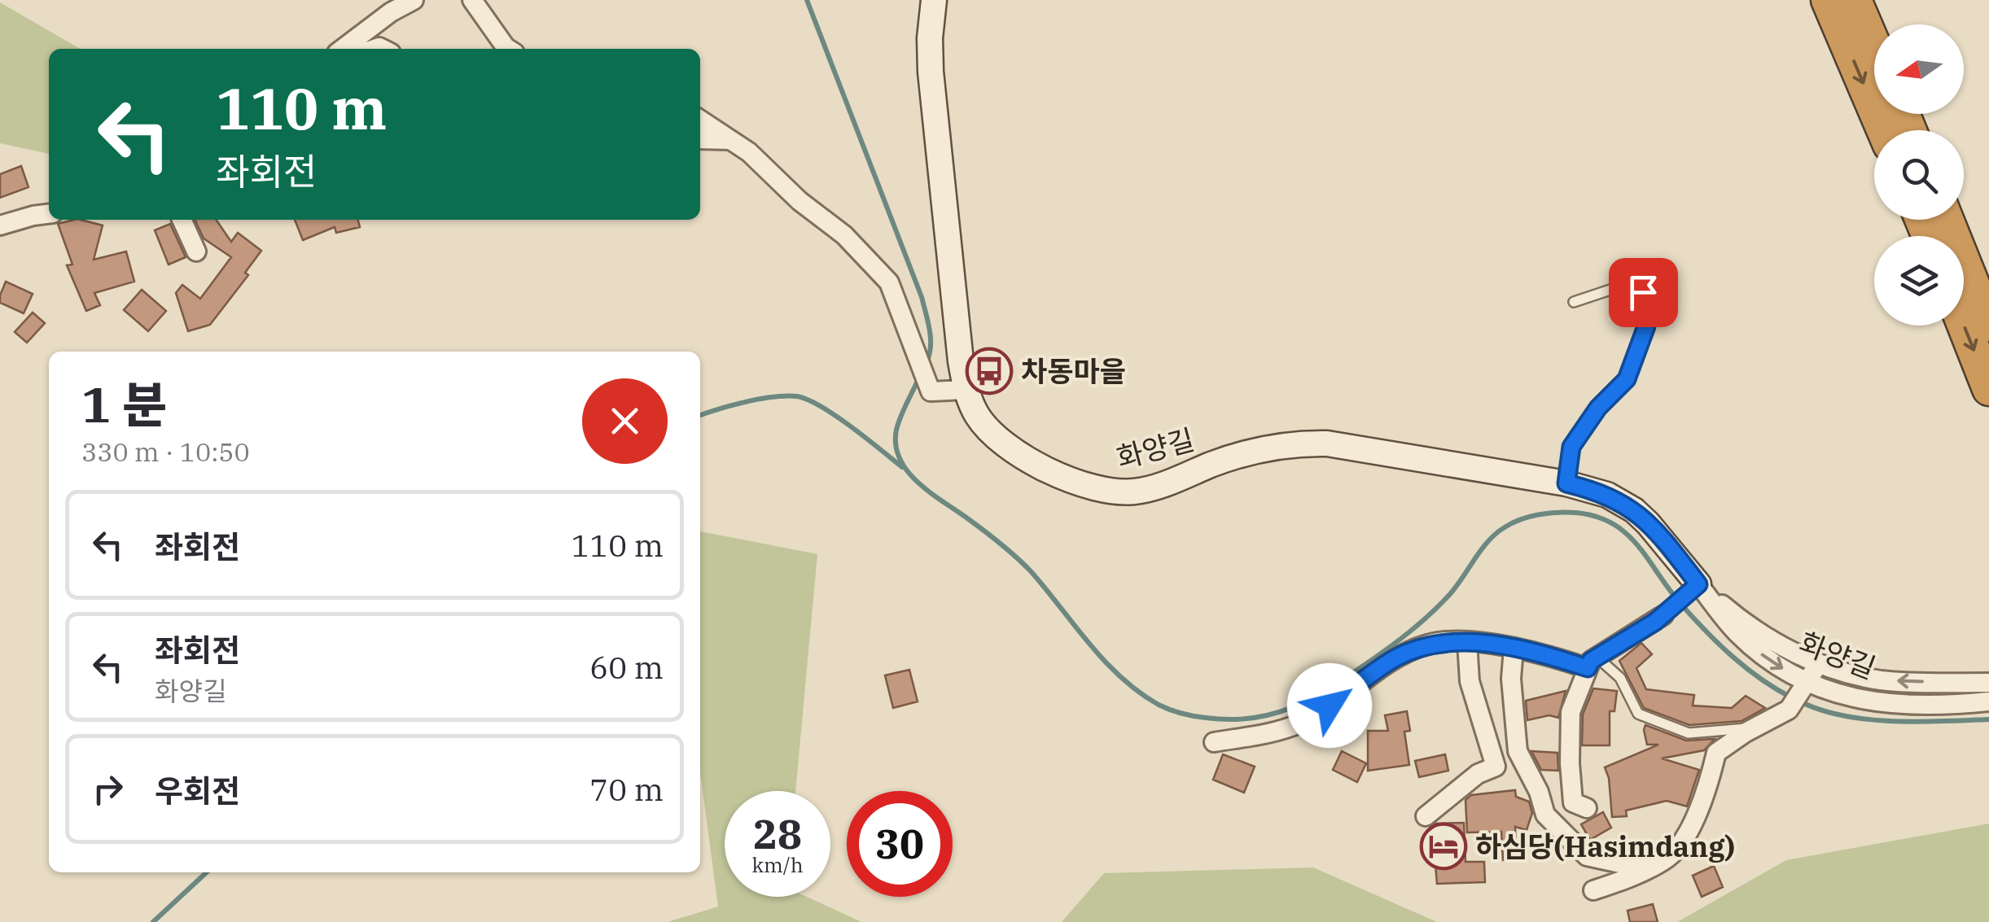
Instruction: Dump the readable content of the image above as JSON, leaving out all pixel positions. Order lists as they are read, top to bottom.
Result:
{
  "streets": {
    "street": ["화양길"]
  },
  "places": {
    "bus stop": ["차동마을"],
    "hotel": ["하심당(Hasimdang)"]
  },
  "north": "left",
  "page": {
    "turn": ["110 m", "좌회전"],
    "heading": ["1 분", "330 m · 10:50"],
    "list": [
      {
        "name": "좌회전",
        "value": "110 m"
      },
      {
        "name": "좌회전",
        "note": "화양길",
        "value": "60 m"
      },
      {
        "name": "우회전",
        "value": "70 m"
      }
    ],
    "speed": "28 km/h",
    "limit": "30"
  }
}
